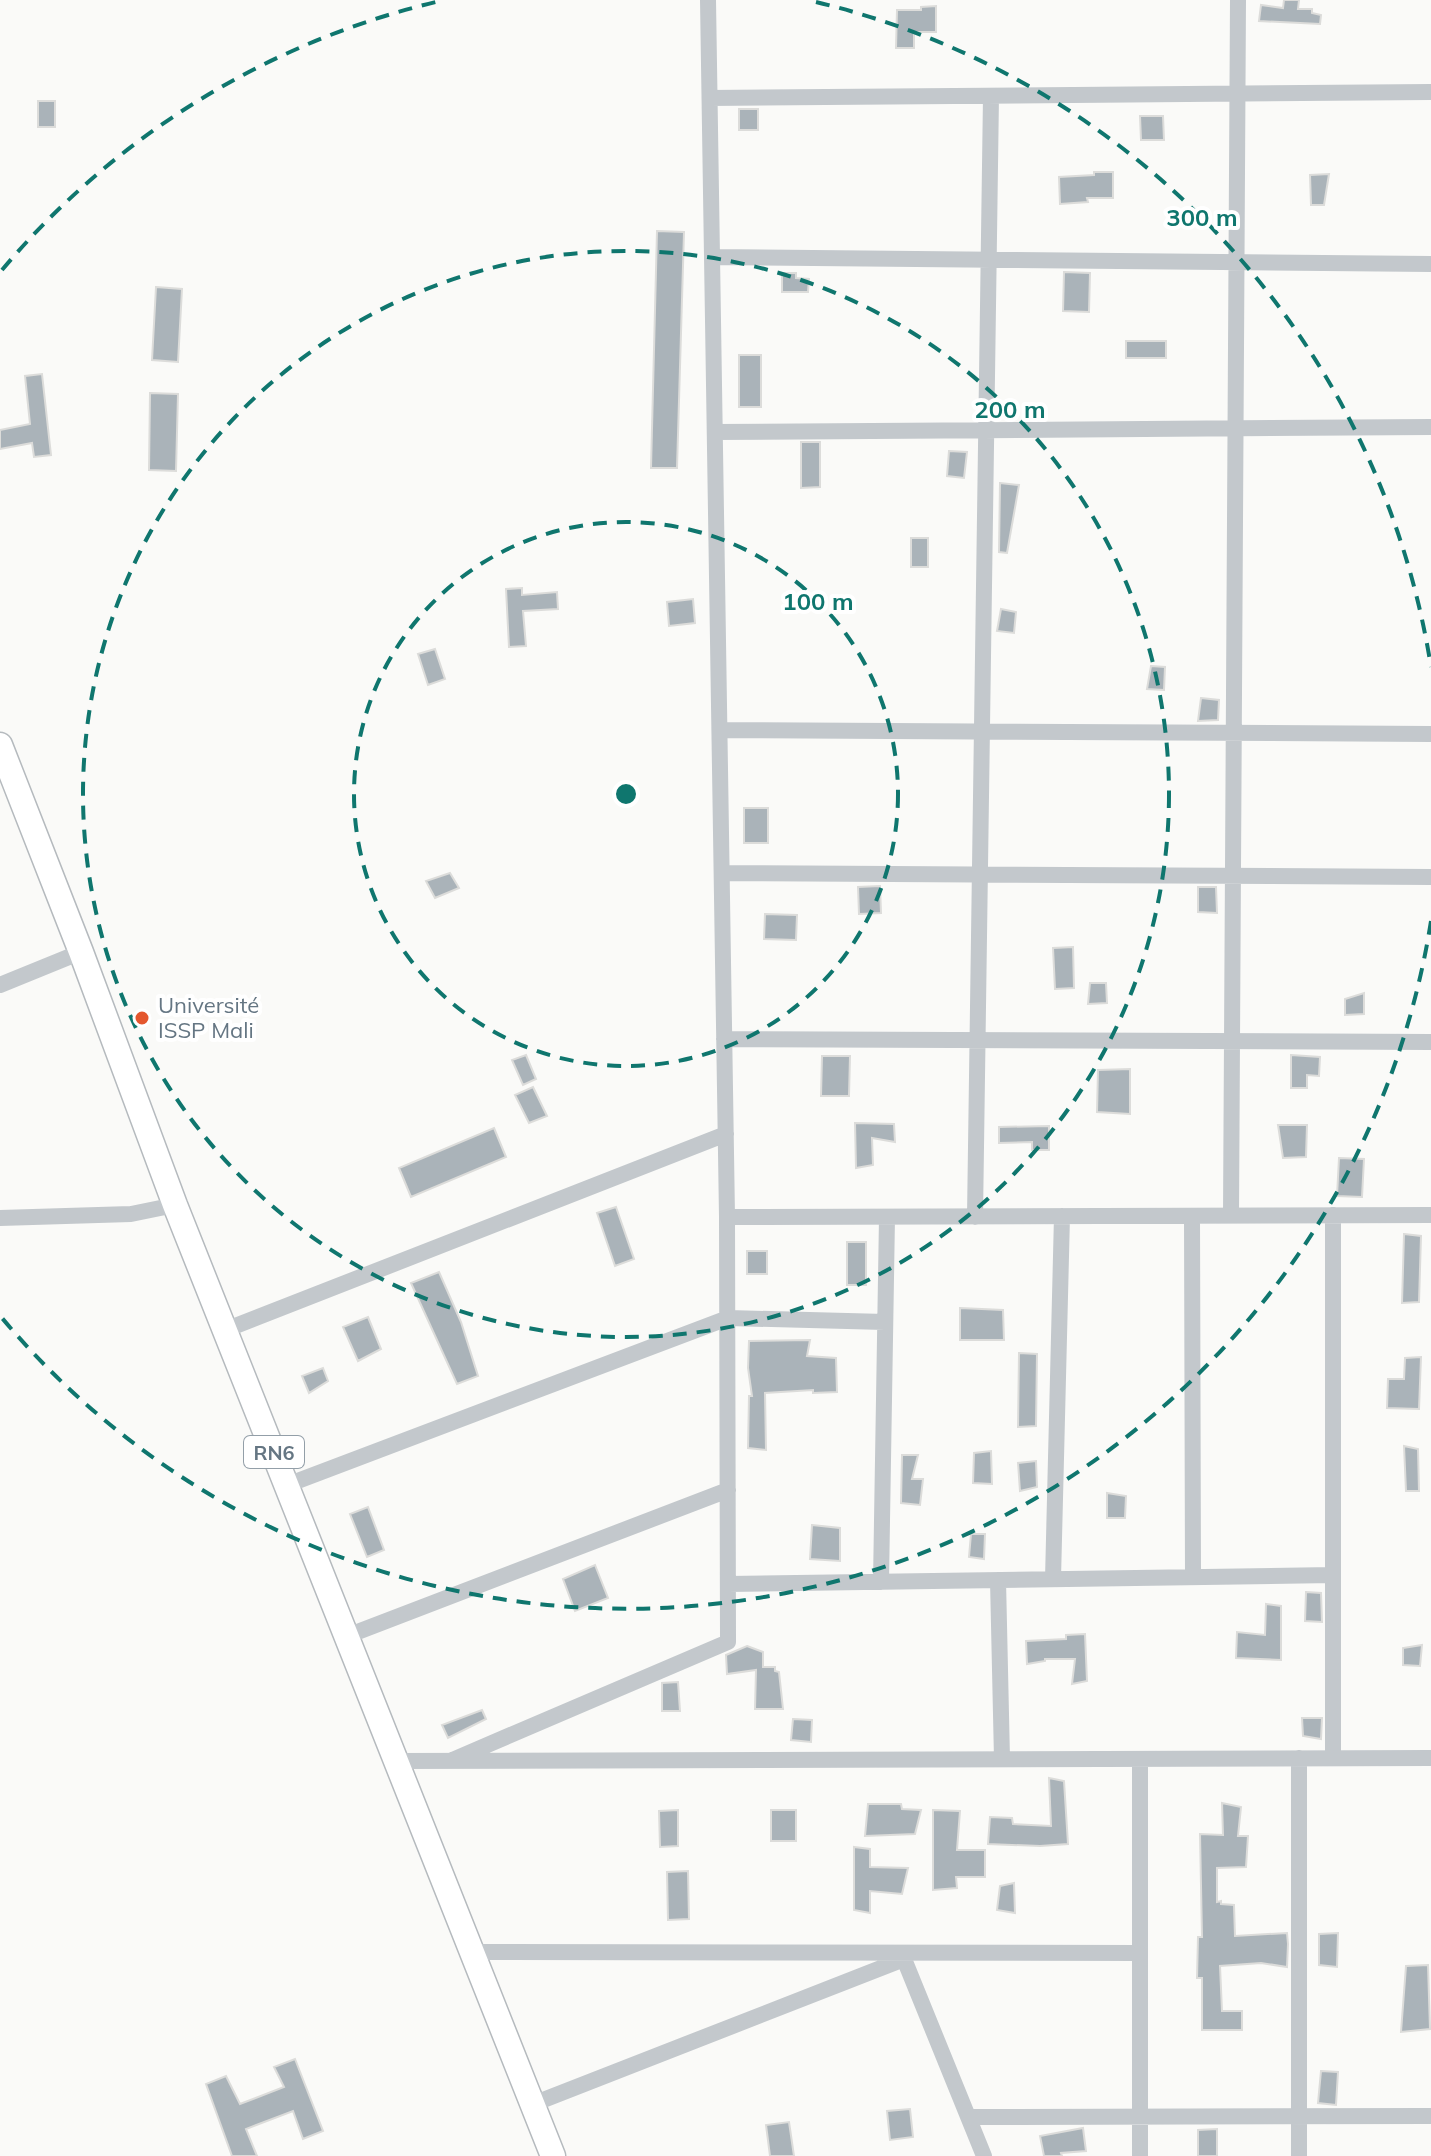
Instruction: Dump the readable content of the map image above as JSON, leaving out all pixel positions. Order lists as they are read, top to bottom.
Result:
{
  "streets": {
    "main road": ["RN6"]
  },
  "places": ["Université ISSP Mali"],
  "rings": ["300 m", "200 m", "100 m"]
}
